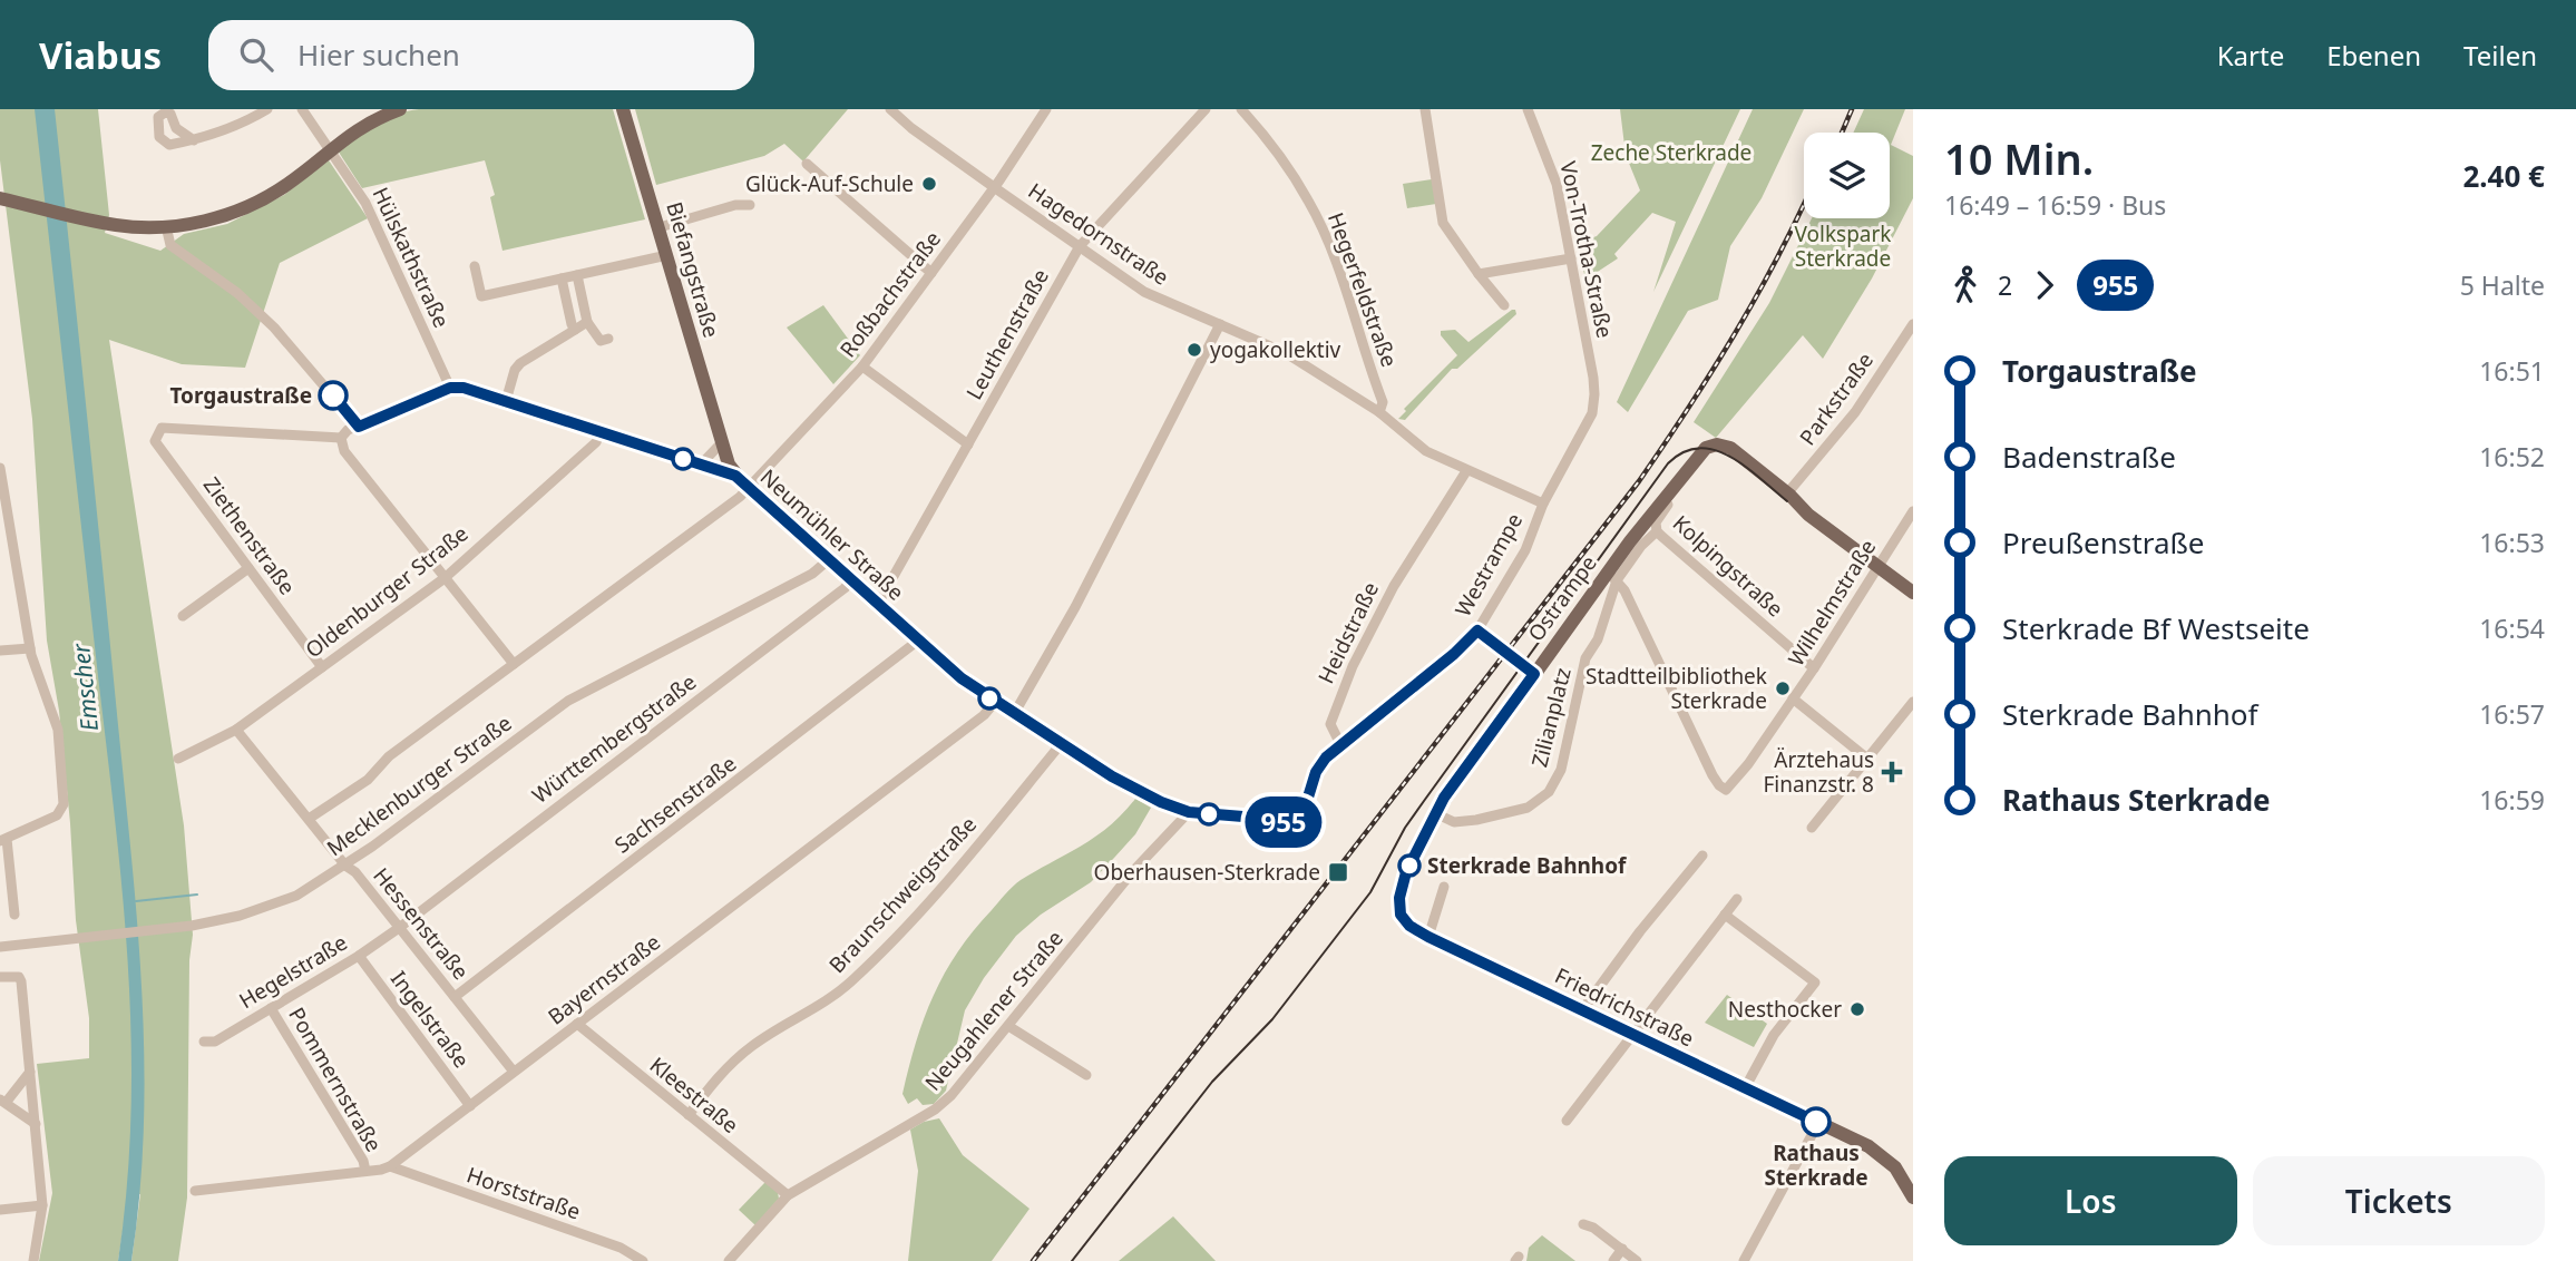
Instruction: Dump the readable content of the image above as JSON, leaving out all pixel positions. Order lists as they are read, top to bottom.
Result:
{
  "streets": {
    "main road": [
      "Biefangstraße",
      "Neumühler Straße",
      "Westrampe",
      "Ostrampe",
      "Friedrichstraße"
    ],
    "street": [
      "Hagedornstraße",
      "Von-Trotha-Straße",
      "Hülskathstraße",
      "Hegerfeldstraße",
      "Roßbachstraße",
      "Leuthenstraße",
      "Parkstraße",
      "Ziethenstraße",
      "Kolpingstraße",
      "Oldenburger Straße",
      "Wilhelmstraße",
      "Heidstraße",
      "Zilianplatz",
      "Württembergstraße",
      "Mecklenburger Straße",
      "Sachsenstraße",
      "Braunschweigstraße",
      "Hessenstraße",
      "Hegelstraße",
      "Bayernstraße",
      "Neugahlener Straße",
      "Ingelstraße",
      "Pommernstraße",
      "Kleestraße",
      "Horststraße"
    ]
  },
  "crossings": [
    ["Hagedornstraße", "Hegerfeldstraße"],
    ["Hagedornstraße", "Roßbachstraße"],
    ["Hagedornstraße", "Leuthenstraße"],
    ["Hagedornstraße", "Westrampe"],
    ["Hagedornstraße", "Heidstraße"],
    ["Von-Trotha-Straße", "Westrampe"],
    ["Hülskathstraße", "Neumühler Straße"],
    ["Biefangstraße", "Neumühler Straße"],
    ["Roßbachstraße", "Neumühler Straße"],
    ["Roßbachstraße", "Hessenstraße"],
    ["Leuthenstraße", "Neumühler Straße"],
    ["Parkstraße", "Ostrampe"],
    ["Neumühler Straße", "Westrampe"],
    ["Neumühler Straße", "Oldenburger Straße"],
    ["Neumühler Straße", "Heidstraße"],
    ["Neumühler Straße", "Württembergstraße"],
    ["Neumühler Straße", "Mecklenburger Straße"],
    ["Neumühler Straße", "Sachsenstraße"],
    ["Neumühler Straße", "Braunschweigstraße"],
    ["Neumühler Straße", "Bayernstraße"],
    ["Neumühler Straße", "Neugahlener Straße"],
    ["Ziethenstraße", "Oldenburger Straße"],
    ["Westrampe", "Heidstraße"],
    ["Kolpingstraße", "Ostrampe"],
    ["Kolpingstraße", "Wilhelmstraße"],
    ["Oldenburger Straße", "Hessenstraße"],
    ["Ostrampe", "Wilhelmstraße"],
    ["Ostrampe", "Zilianplatz"],
    ["Ostrampe", "Friedrichstraße"],
    ["Wilhelmstraße", "Zilianplatz"],
    ["Württembergstraße", "Hessenstraße"],
    ["Württembergstraße", "Hegelstraße"],
    ["Mecklenburger Straße", "Hessenstraße"],
    ["Sachsenstraße", "Hessenstraße"],
    ["Braunschweigstraße", "Kleestraße"],
    ["Hessenstraße", "Hegelstraße"],
    ["Hessenstraße", "Bayernstraße"],
    ["Hegelstraße", "Ingelstraße"],
    ["Hegelstraße", "Pommernstraße"],
    ["Bayernstraße", "Ingelstraße"],
    ["Bayernstraße", "Pommernstraße"],
    ["Bayernstraße", "Kleestraße"],
    ["Bayernstraße", "Horststraße"],
    ["Neugahlener Straße", "Kleestraße"]
  ],
  "water": ["Emscher"],
  "parks": ["Zeche Sterkrade", "Volkspark Sterkrade"],
  "places": {
    "other": [
      "Glück-Auf-Schule",
      "yogakollektiv",
      "Torgaustraße",
      "Stadtteilbibliothek Sterkrade",
      "Sterkrade Bahnhof",
      "Nesthocker",
      "Rathaus Sterkrade"
    ],
    "health": ["Ärztehaus Finanzstr. 8"],
    "transit": ["Oberhausen-Sterkrade"]
  },
  "lines": ["bus line 955"],
  "page": {
    "header": "Viabus",
    "search": "Hier suchen",
    "nav": ["Karte", "Ebenen", "Teilen"],
    "on_map": "955",
    "heading": ["10 Min.", "16:49 – 16:59 · Bus", "2.40 €"],
    "legs": ["2", "955", "5 Halte"],
    "list": [
      {
        "name": "Torgaustraße",
        "value": "16:51"
      },
      {
        "name": "Badenstraße",
        "value": "16:52"
      },
      {
        "name": "Preußenstraße",
        "value": "16:53"
      },
      {
        "name": "Sterkrade Bf Westseite",
        "value": "16:54"
      },
      {
        "name": "Sterkrade Bahnhof",
        "value": "16:57"
      },
      {
        "name": "Rathaus Sterkrade",
        "value": "16:59"
      }
    ],
    "buttons": ["Los", "Tickets"]
  }
}
